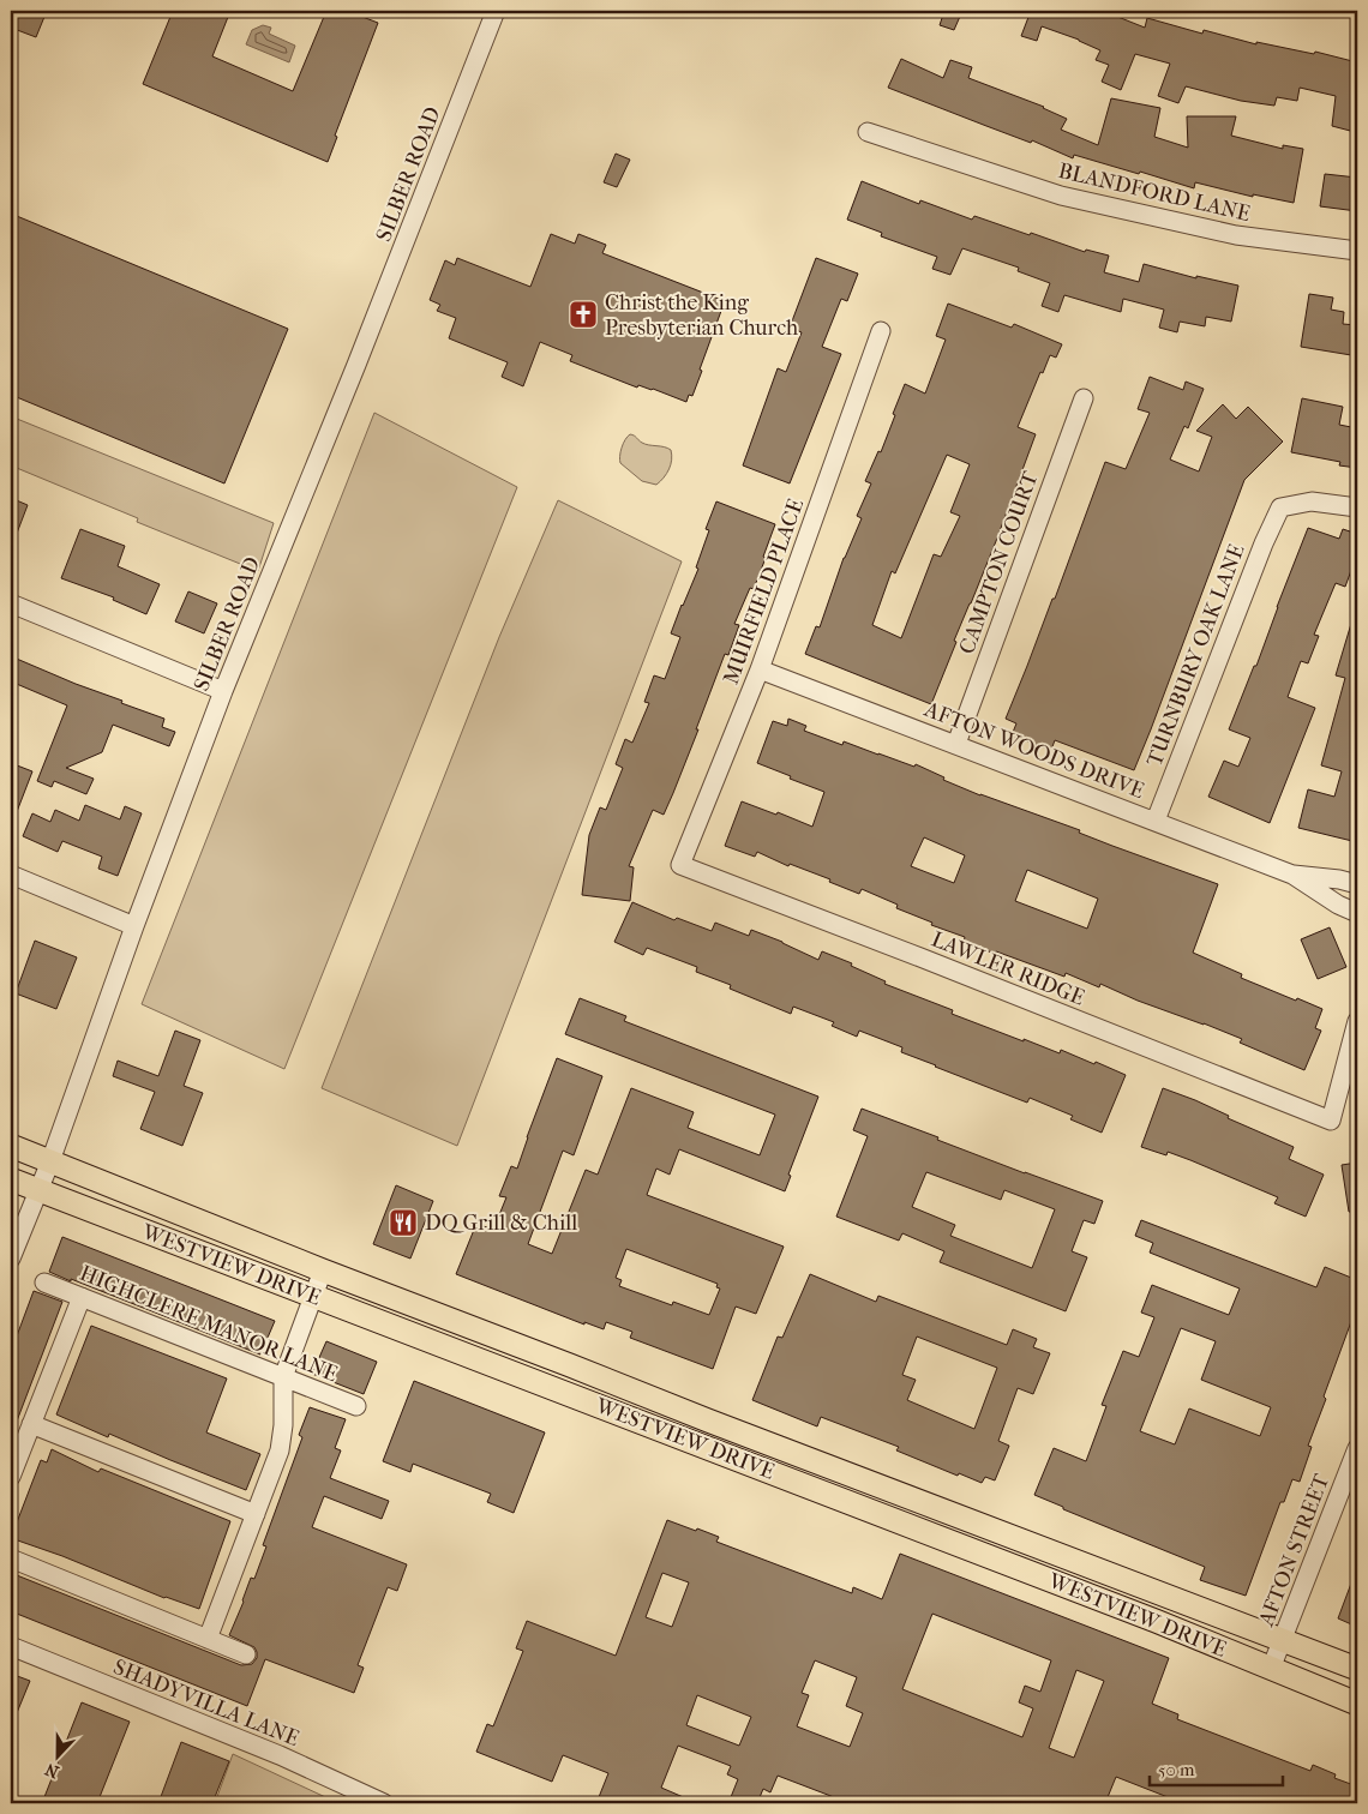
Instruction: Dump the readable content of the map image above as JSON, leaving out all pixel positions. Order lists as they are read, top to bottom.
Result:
{
  "streets": {
    "main road": ["WESTVIEW DRIVE"],
    "street": [
      "SILBER ROAD",
      "BLANDFORD LANE",
      "CAMPTON COURT",
      "MUIRFIELD PLACE",
      "TURNBURY OAK LANE",
      "AFTON WOODS DRIVE",
      "LAWLER RIDGE",
      "HIGHCLERE MANOR LANE",
      "AFTON STREET",
      "SHADYVILLA LANE"
    ]
  },
  "crossings": [
    ["SILBER ROAD", "WESTVIEW DRIVE"],
    ["CAMPTON COURT", "AFTON WOODS DRIVE"],
    ["MUIRFIELD PLACE", "AFTON WOODS DRIVE"],
    ["MUIRFIELD PLACE", "LAWLER RIDGE"],
    ["TURNBURY OAK LANE", "AFTON WOODS DRIVE"],
    ["WESTVIEW DRIVE", "AFTON STREET"]
  ],
  "places": {
    "church": ["Christ the King Presbyterian Church"],
    "restaurant": ["DQ Grill & Chill"]
  },
  "scale_bar": "50 m",
  "north": "bottom"
}
